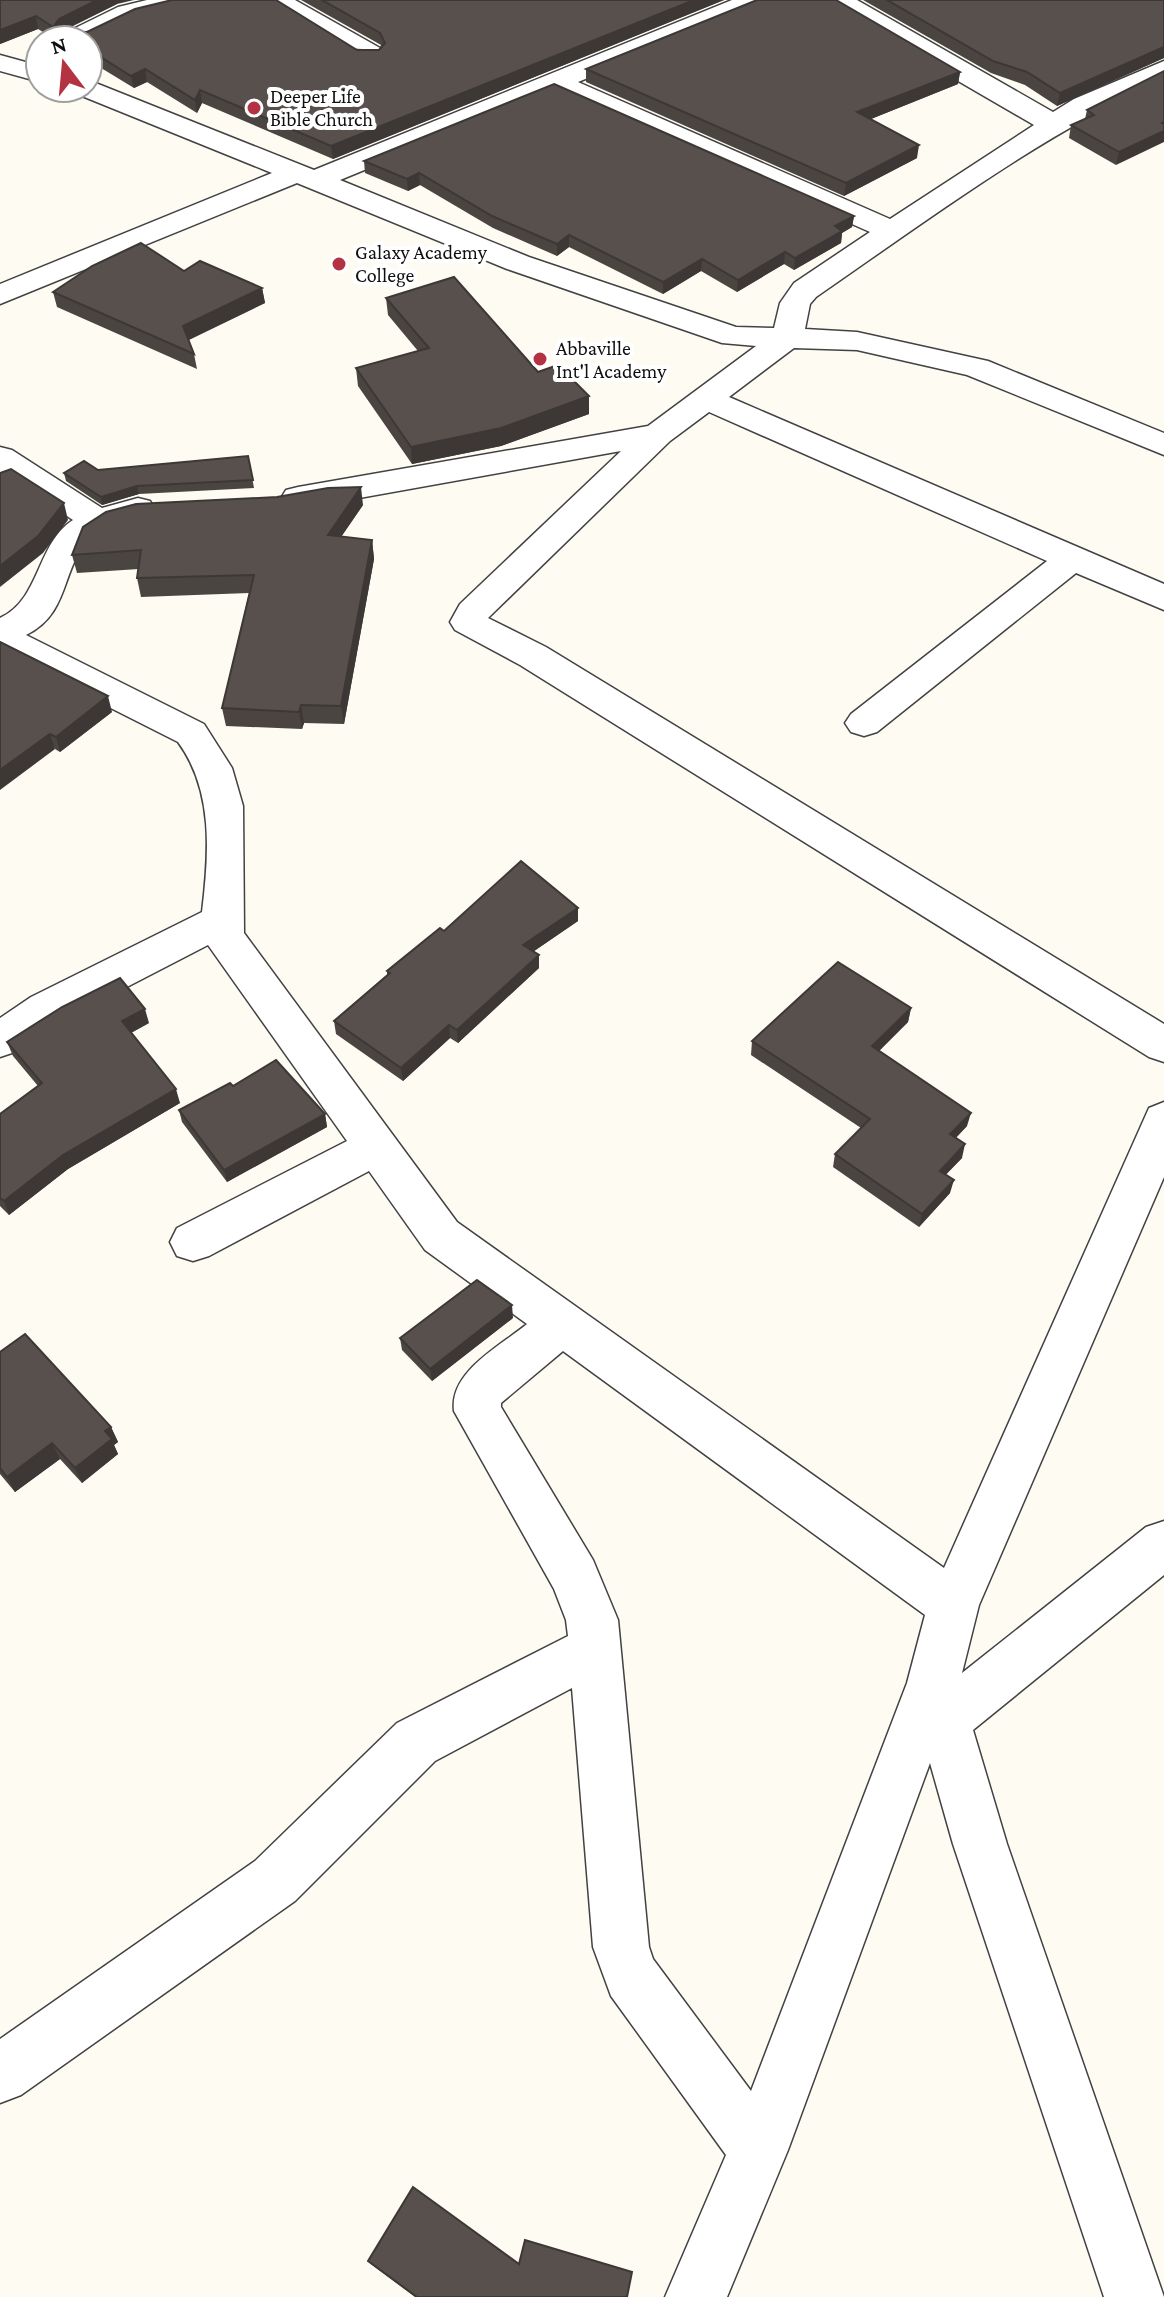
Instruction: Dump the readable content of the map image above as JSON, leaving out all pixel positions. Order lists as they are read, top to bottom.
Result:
{
  "places": ["Deeper Life Bible Church", "Galaxy Academy College", "Abbaville Int'l Academy"],
  "north": "top"
}
